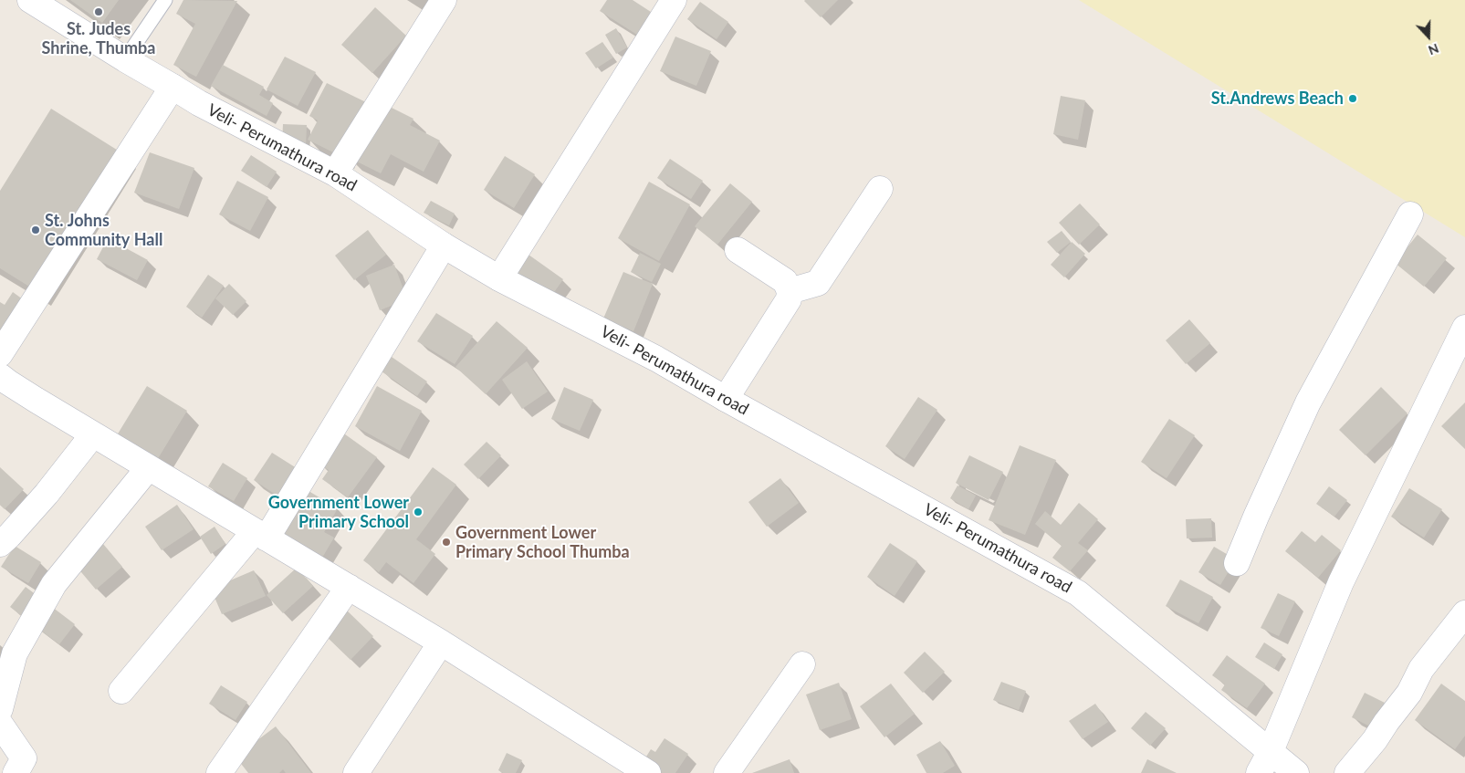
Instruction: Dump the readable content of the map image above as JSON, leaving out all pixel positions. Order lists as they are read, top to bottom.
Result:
{
  "streets": {
    "street": ["Veli- Perumathura road"]
  },
  "places": [
    "St. Judes Shrine, Thumba",
    "St.Andrews Beach",
    "St. Johns Community Hall",
    "Government Lower Primary School",
    "Government Lower Primary School Thumba"
  ],
  "north": "bottom"
}
